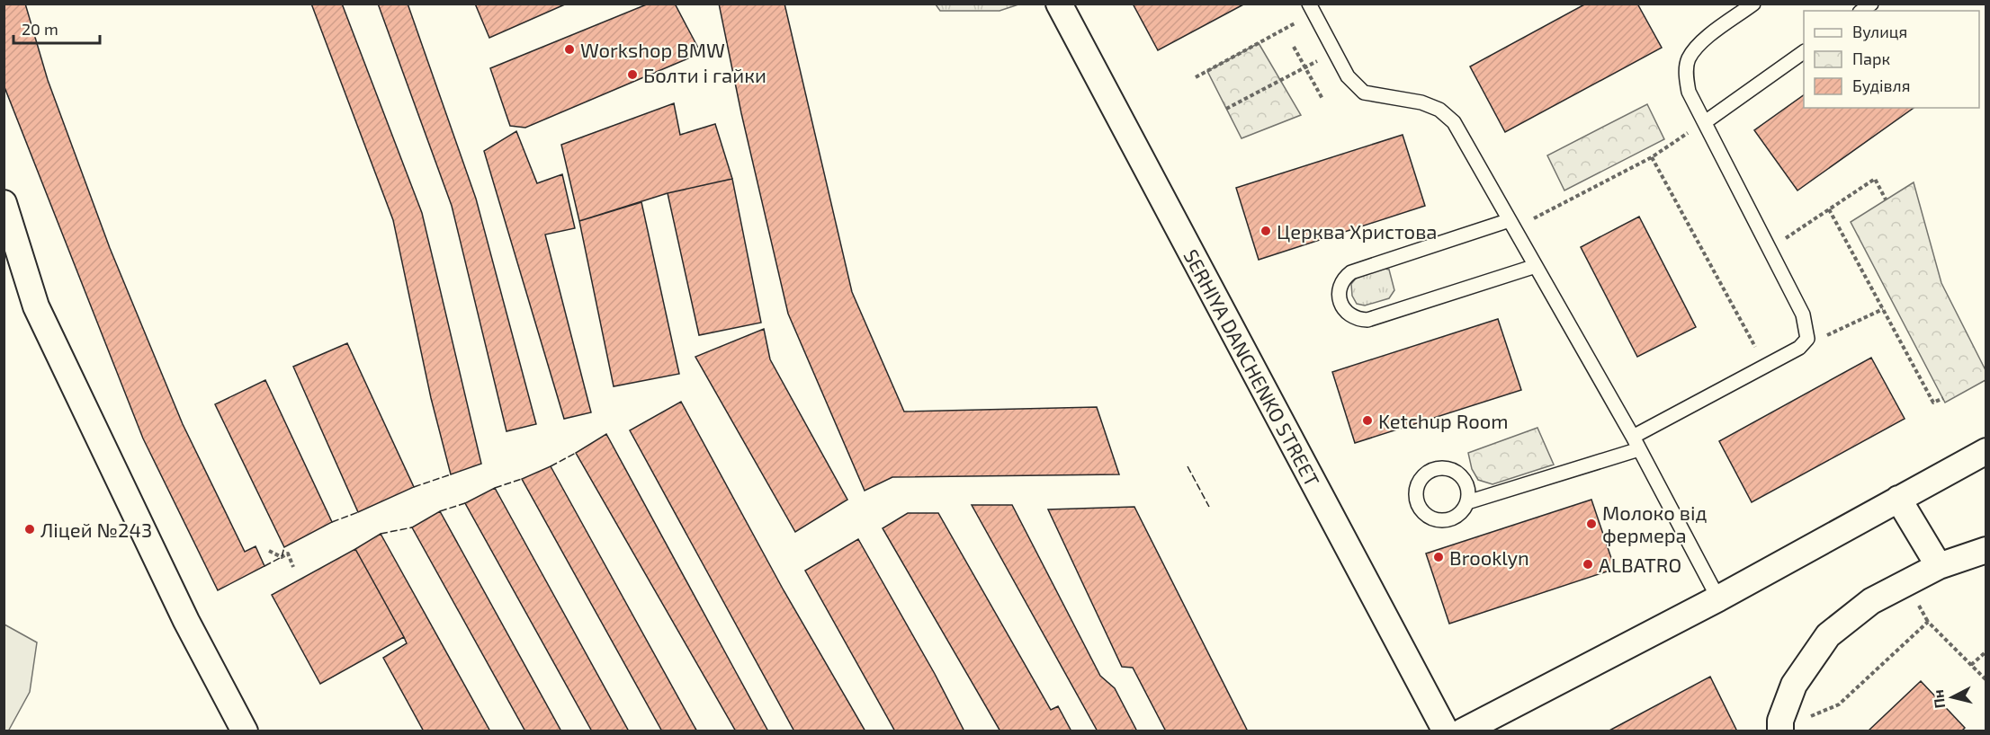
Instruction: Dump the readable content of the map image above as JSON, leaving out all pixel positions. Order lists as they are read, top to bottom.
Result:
{
  "streets": {
    "street": ["SERHIYA DANCHENKO STREET"]
  },
  "places": [
    "Workshop BMW",
    "Болти і гайки",
    "Церква Христова",
    "Ketchup Room",
    "Молоко від фермера",
    "Ліцей №243",
    "Brooklyn",
    "ALBATRO"
  ],
  "legend": ["Вулиця", "Парк", "Будівля"],
  "scale_bar": "20 m",
  "north": "left"
}
